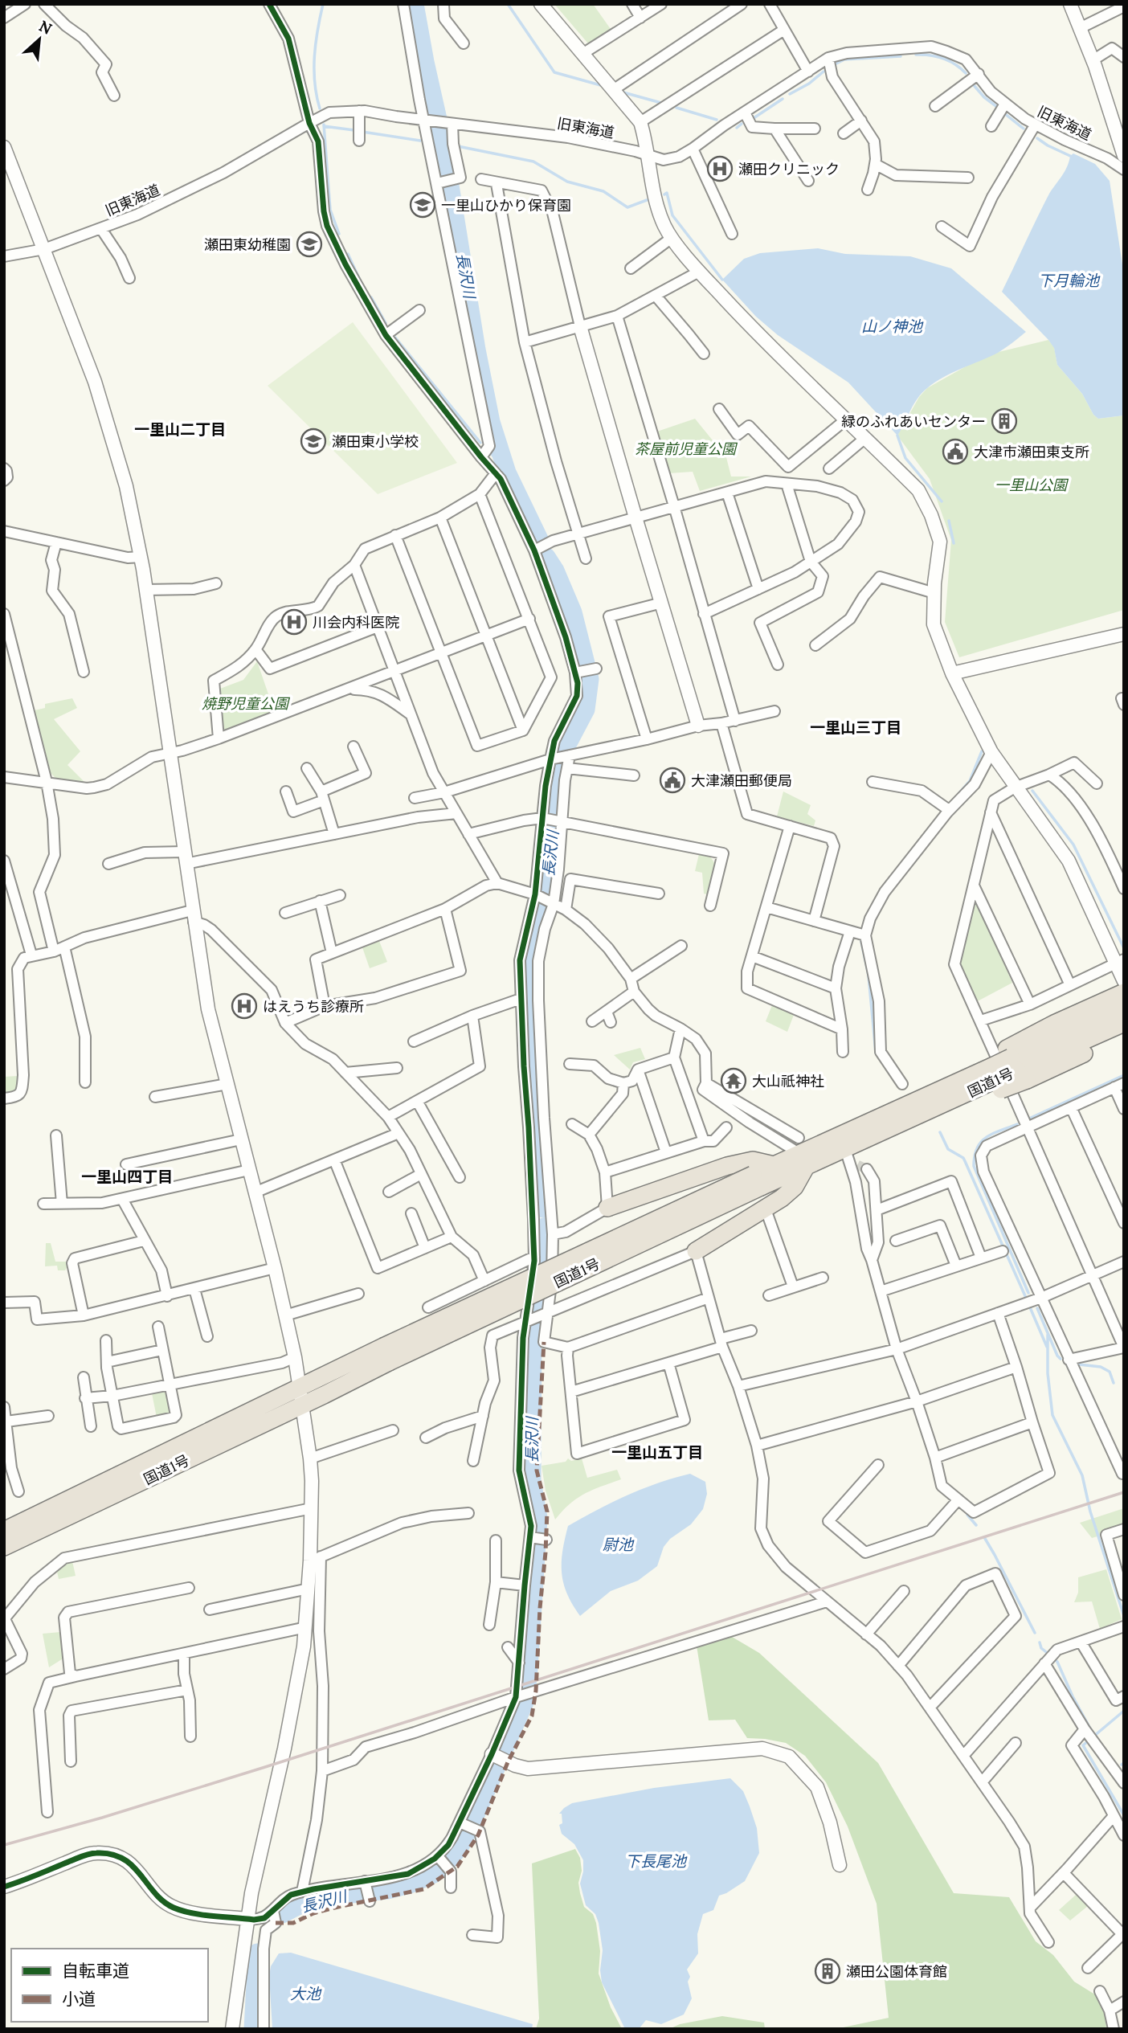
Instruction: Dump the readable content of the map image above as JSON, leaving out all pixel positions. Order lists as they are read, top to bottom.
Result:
{
  "streets": {
    "highway": ["国道1号"],
    "street": ["旧東海道"]
  },
  "districts": [
    "一里山二丁目",
    "一里山三丁目",
    "一里山四丁目",
    "一里山五丁目"
  ],
  "water": [
    "長沢川",
    "下月輪池",
    "山ノ神池",
    "尉池",
    "下長尾池",
    "大池"
  ],
  "parks": ["茶屋前児童公園", "一里山公園", "焼野児童公園"],
  "places": {
    "hospital": ["瀬田クリニック", "川会内科医院", "はえうち診療所"],
    "school or university": ["一里山ひかり保育園", "瀬田東幼稚園", "瀬田東小学校"],
    "building": ["緑のふれあいセンター", "瀬田公園体育館"],
    "public building": ["大津市瀬田東支所", "大津瀬田郵便局"],
    "temple": ["大山祇神社"]
  },
  "legend": ["自転車道", "小道"],
  "north": "top right"
}
